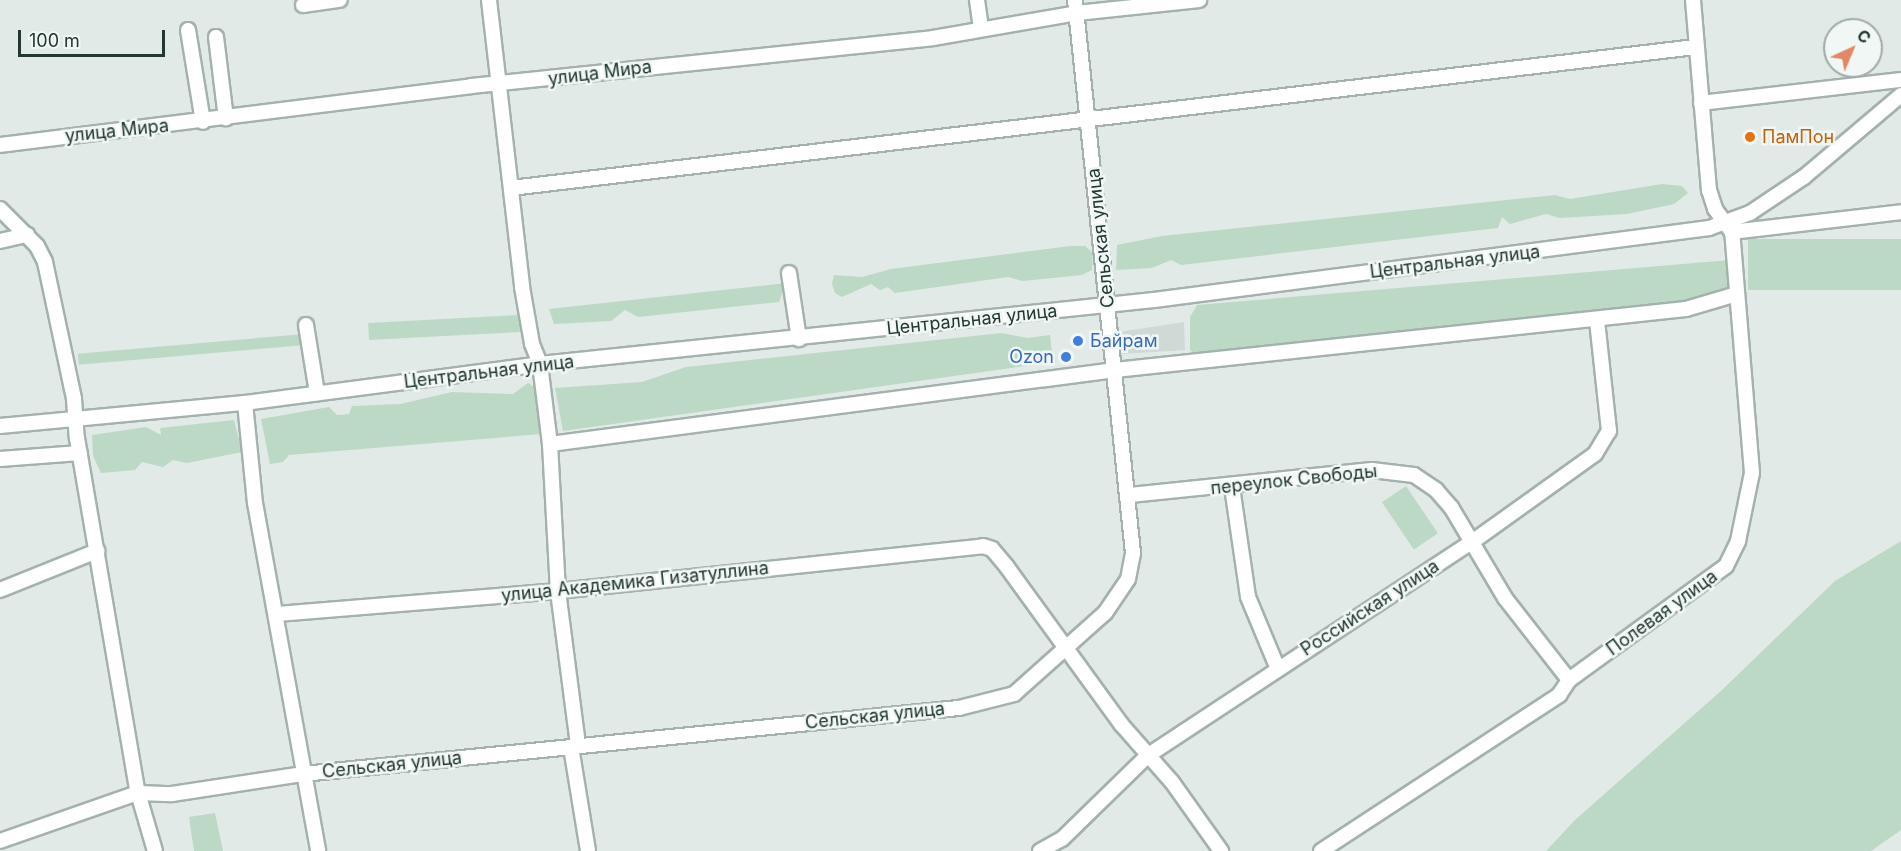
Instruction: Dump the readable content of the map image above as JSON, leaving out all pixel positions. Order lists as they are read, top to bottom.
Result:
{
  "streets": {
    "street": [
      "улица Мира",
      "Сельская улица",
      "Центральная улица",
      "переулок Свободы",
      "улица Академика Гизатуллина",
      "Российская улица",
      "Полевая улица"
    ]
  },
  "crossings": [
    ["улица Мира", "Сельская улица"],
    ["Сельская улица", "Центральная улица"],
    ["Сельская улица", "переулок Свободы"],
    ["Сельская улица", "улица Академика Гизатуллина"],
    ["Центральная улица", "Полевая улица"],
    ["переулок Свободы", "Российская улица"],
    ["переулок Свободы", "Полевая улица"]
  ],
  "places": ["ПамПон", "Байрам", "Ozon"],
  "scale_bar": "100 m",
  "north": "top right"
}
